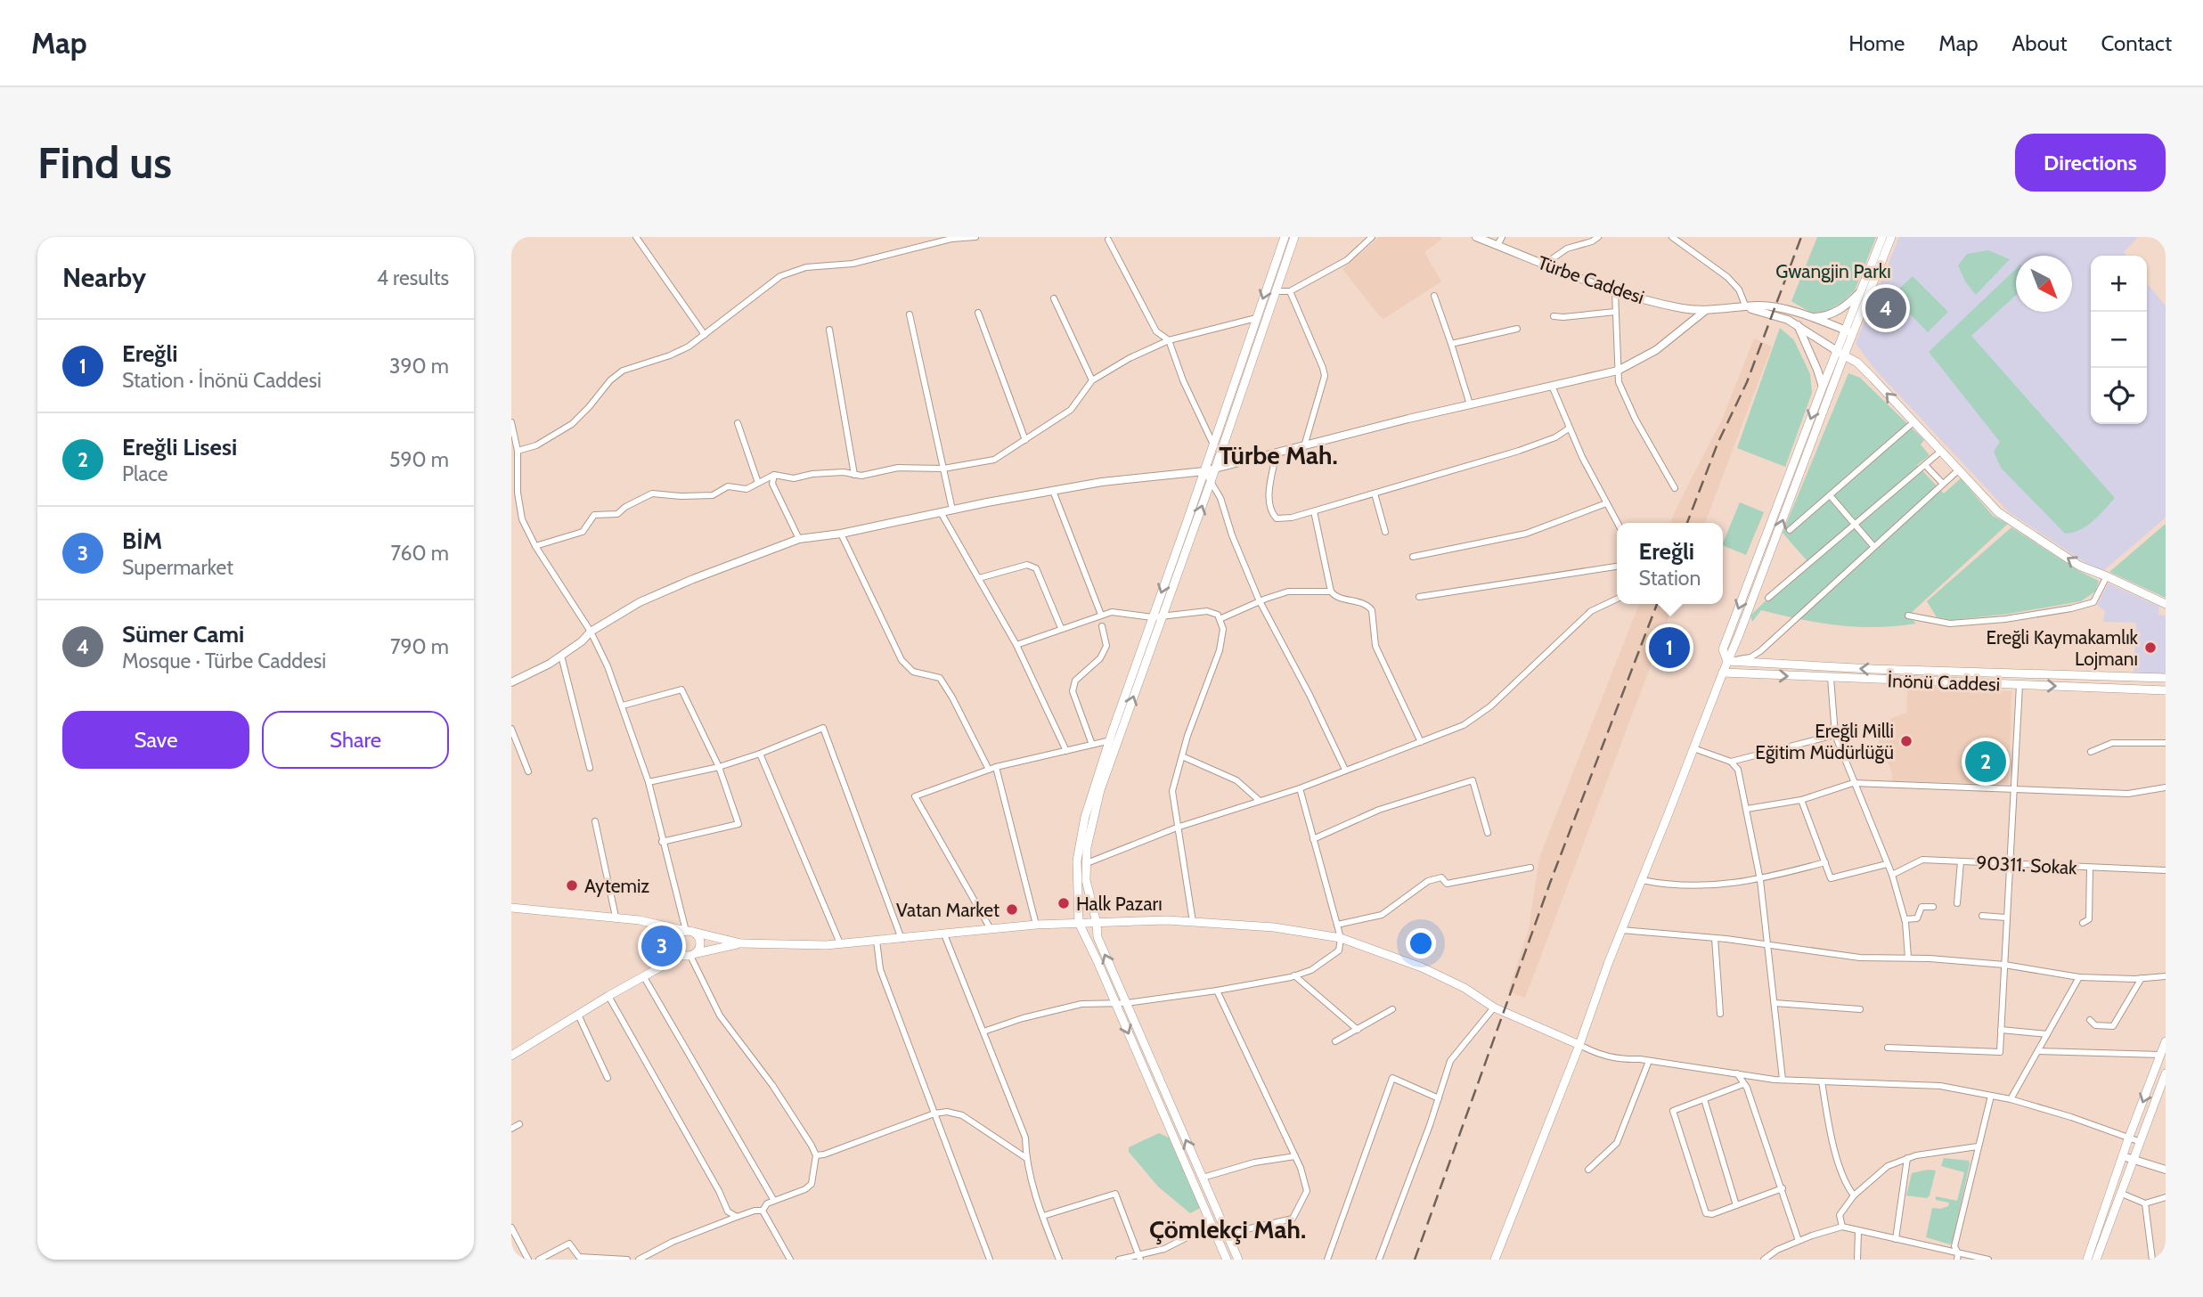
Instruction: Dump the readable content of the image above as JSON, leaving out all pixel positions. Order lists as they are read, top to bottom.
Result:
{
  "streets": {
    "main road": ["İnönü Caddesi"],
    "street": ["Türbe Caddesi", "90311. Sokak"]
  },
  "districts": ["Türbe Mah.", "Çömlekçi Mah."],
  "parks": ["Gwangjin Parkı"],
  "places": [
    "Ereğli Kaymakamlık Lojmanı",
    "Ereğli Milli Eğitim Müdürlüğü",
    "Aytemiz",
    "Halk Pazarı",
    "Vatan Market"
  ],
  "north": "bottom right",
  "page": {
    "header": "Map",
    "nav": [
      "Home",
      "Map",
      "About",
      "Contact"
    ],
    "buttons": [
      "Directions",
      ["Save", "Share"]
    ],
    "title": "Find us",
    "heading": ["Nearby", "4 results"],
    "map_buttons": ["+", "−"],
    "pins": [
      "4",
      "1",
      "2",
      "3"
    ],
    "list": [
      {
        "mark": "1",
        "name": "Ereğli",
        "note": "Station · İnönü Caddesi",
        "value": "390 m"
      },
      {
        "mark": "2",
        "name": "Ereğli Lisesi",
        "note": "Place",
        "value": "590 m"
      },
      {
        "mark": "3",
        "name": "BİM",
        "note": "Supermarket",
        "value": "760 m"
      },
      {
        "mark": "4",
        "name": "Sümer Cami",
        "note": "Mosque · Türbe Caddesi",
        "value": "790 m"
      }
    ],
    "popup": ["Ereğli", "Station"]
  }
}
